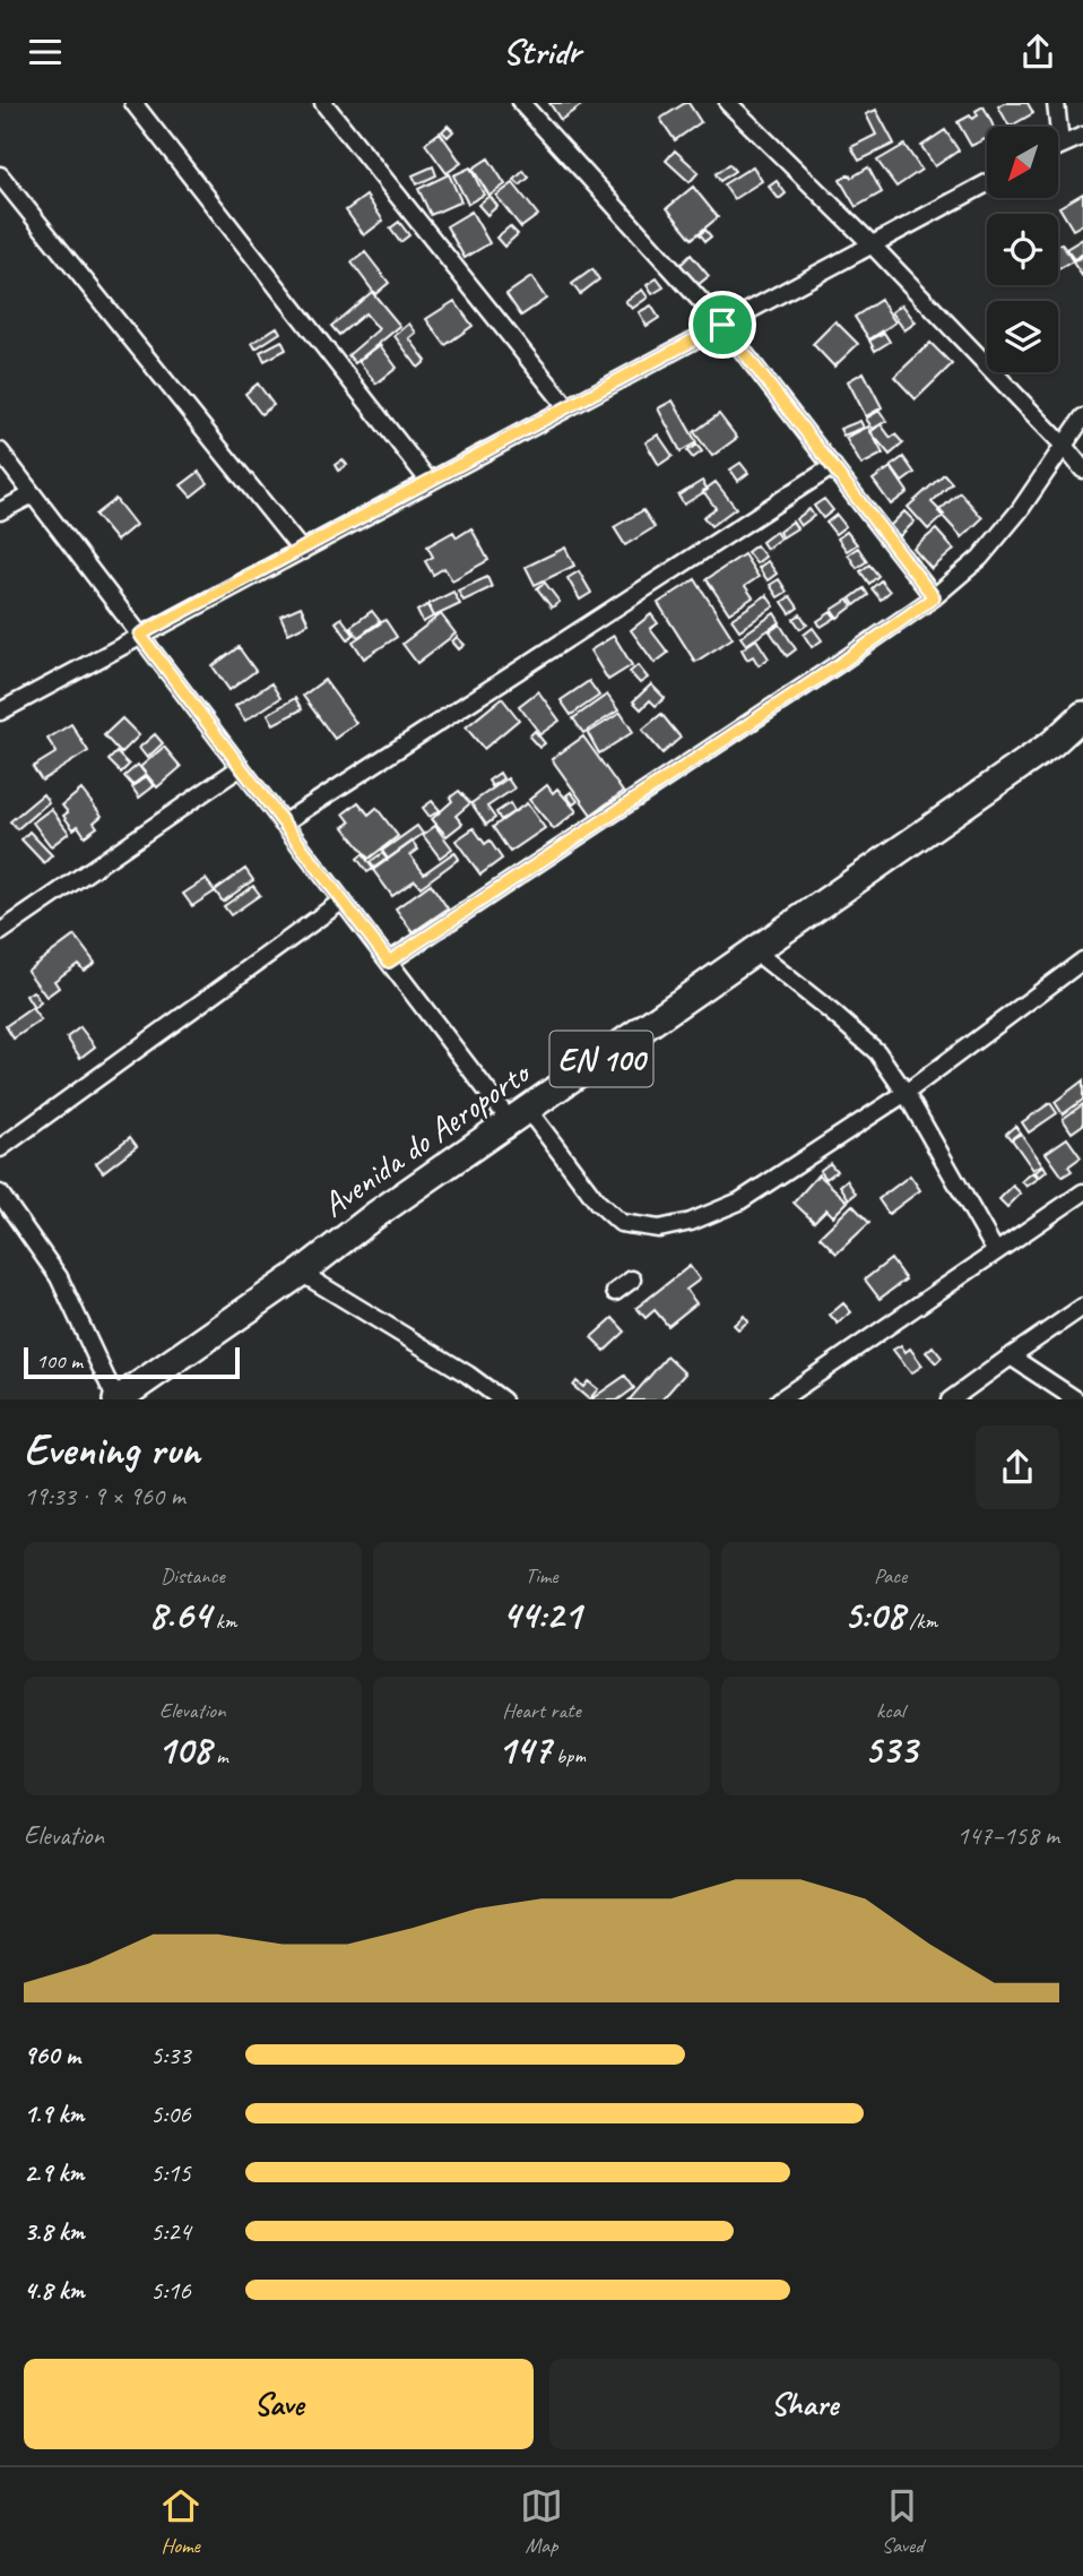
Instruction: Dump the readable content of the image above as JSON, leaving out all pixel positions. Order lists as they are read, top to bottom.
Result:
{
  "streets": {
    "main road": ["EN 100", "Avenida do Aeroporto"]
  },
  "scale_bar": "100 m",
  "north": "bottom left",
  "page": {
    "header": "Stridr",
    "scale": "100 m",
    "heading": ["Evening run", "19:33 · 9 × 960 m"],
    "stats": [
      ["Distance", "8.64 km"],
      ["Time", "44:21"],
      ["Pace", "5:08 /km"],
      ["Elevation", "108 m"],
      ["Heart rate", "147 bpm"],
      ["kcal", "533"]
    ],
    "chart": ["Elevation", "147–158 m"],
    "list": [
      {
        "name": "960 m",
        "note": "5:33"
      },
      {
        "name": "1.9 km",
        "note": "5:06"
      },
      {
        "name": "2.9 km",
        "note": "5:15"
      },
      {
        "name": "3.8 km",
        "note": "5:24"
      },
      {
        "name": "4.8 km",
        "note": "5:16"
      }
    ],
    "buttons": ["Save", "Share"],
    "tabs": ["Home", "Map", "Saved"]
  }
}
